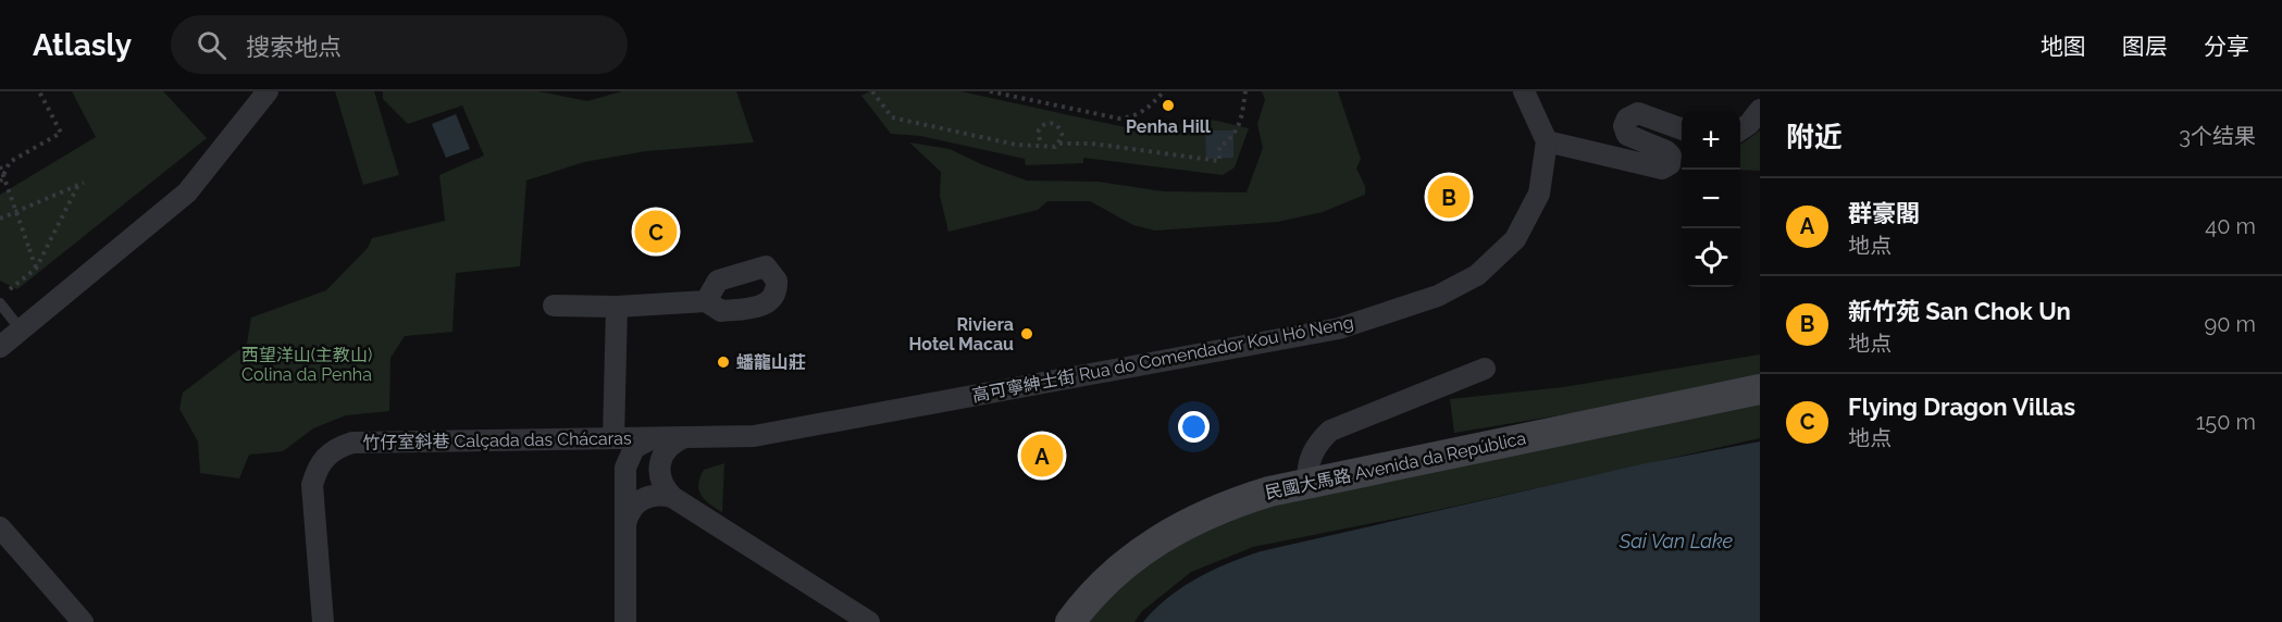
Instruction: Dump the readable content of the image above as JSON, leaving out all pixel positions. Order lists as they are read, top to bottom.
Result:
{
  "streets": {
    "street": ["高可寧紳士街 Rua do Comendador Kou Hó Neng", "竹仔室斜巷 Calçada das Chácaras", "民國大馬路 Avenida da República"]
  },
  "crossings": [
    ["高可寧紳士街 Rua do Comendador Kou Hó Neng", "竹仔室斜巷 Calçada das Chácaras"]
  ],
  "water": ["Sai Van Lake"],
  "parks": ["西望洋山(主教山) Colina da Penha"],
  "places": ["Penha Hill", "Riviera Hotel Macau", "蟠龍山莊"],
  "page": {
    "header": "Atlasly",
    "search": "搜索地点",
    "nav": ["地图", "图层", "分享"],
    "heading": ["附近", "3个结果"],
    "map_buttons": ["+", "−"],
    "pins": ["B", "C", "A"],
    "list": [
      {
        "mark": "A",
        "name": "群豪閣",
        "note": "地点",
        "value": "40 m"
      },
      {
        "mark": "B",
        "name": "新竹苑 San Chok Un",
        "note": "地点",
        "value": "90 m"
      },
      {
        "mark": "C",
        "name": "Flying Dragon Villas",
        "note": "地点",
        "value": "150 m"
      }
    ]
  }
}
